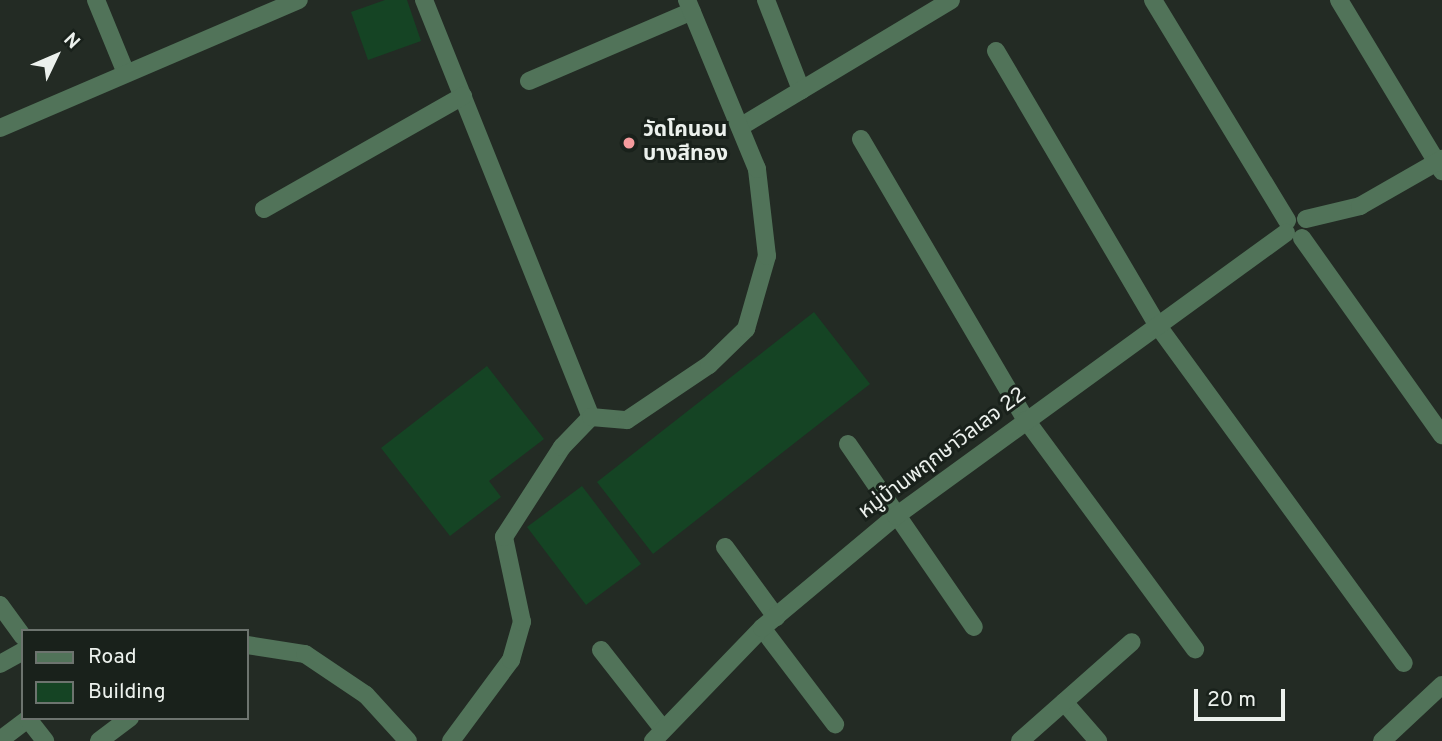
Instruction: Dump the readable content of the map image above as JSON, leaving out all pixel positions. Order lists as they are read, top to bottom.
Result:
{
  "streets": {
    "street": ["หมู่บ้านพฤกษาวิลเลจ 22"]
  },
  "places": ["วัดโคนอน บางสีทอง"],
  "legend": ["Road", "Building"],
  "scale_bar": "20 m",
  "north": "top right"
}
